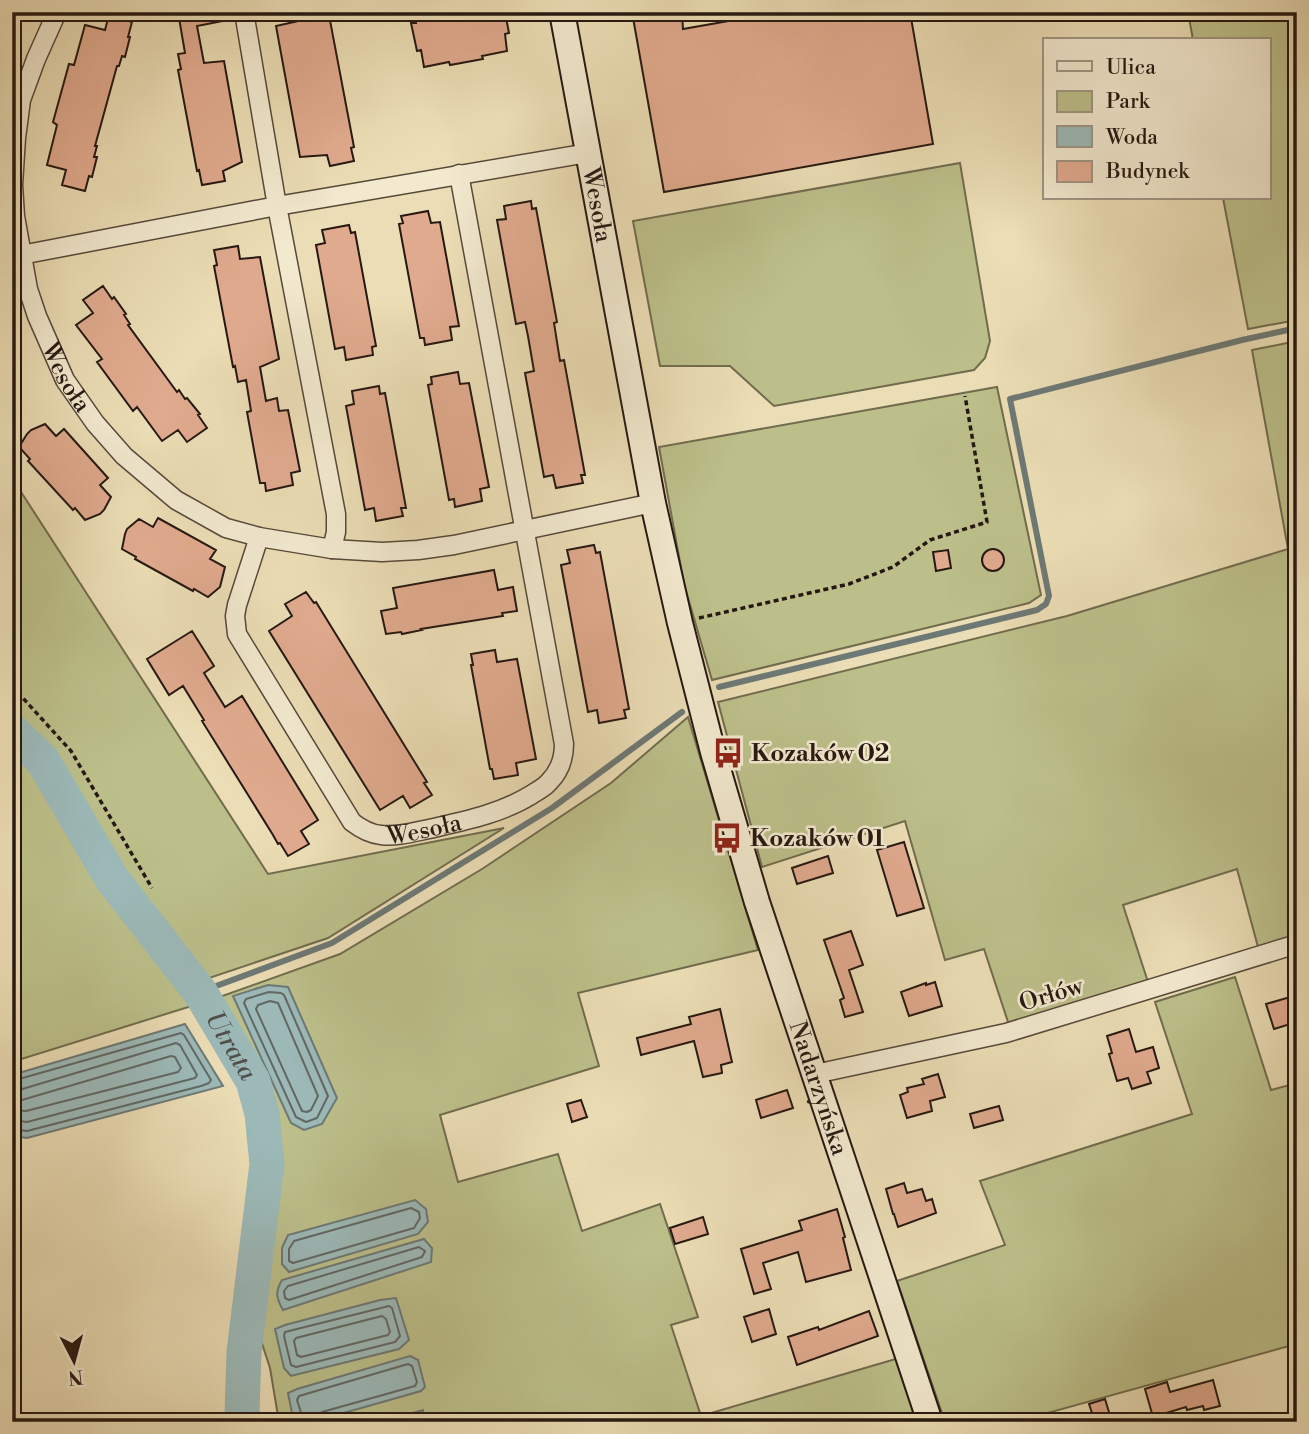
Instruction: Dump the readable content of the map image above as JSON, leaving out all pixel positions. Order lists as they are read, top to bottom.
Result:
{
  "streets": {
    "street": ["Wesoła", "Orłów", "Nadarzyńska"]
  },
  "crossings": [
    ["Wesoła", "Nadarzyńska"],
    ["Orłów", "Nadarzyńska"]
  ],
  "water": ["Utrata"],
  "places": {
    "bus stop": ["Kozaków 02", "Kozaków 01"]
  },
  "legend": [
    "Ulica",
    "Park",
    "Woda",
    "Budynek"
  ],
  "north": "bottom"
}
